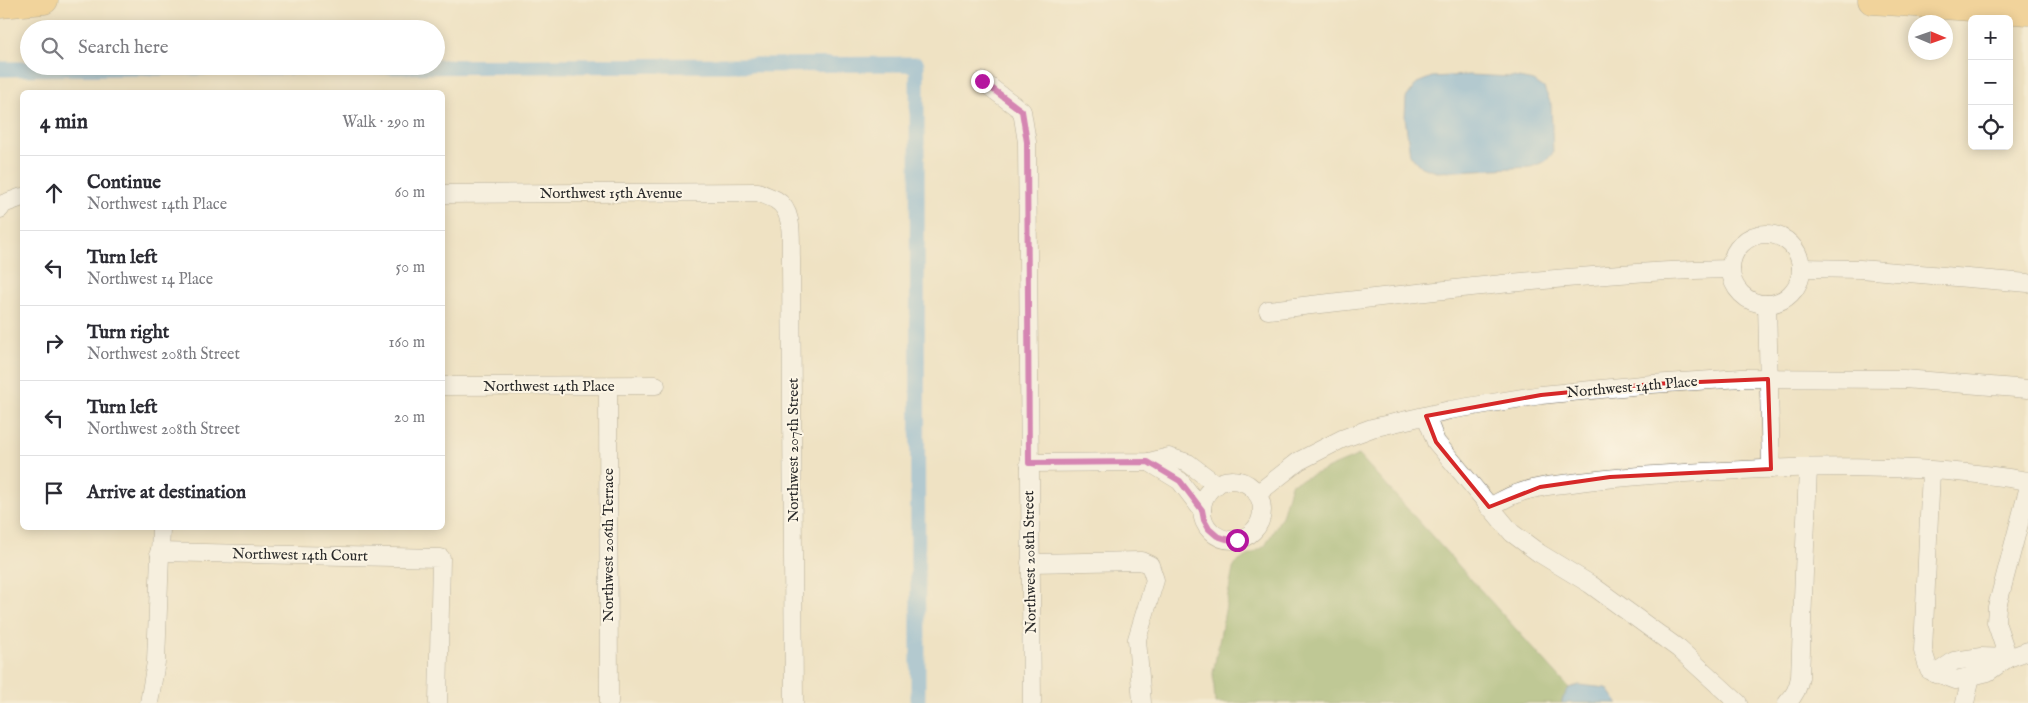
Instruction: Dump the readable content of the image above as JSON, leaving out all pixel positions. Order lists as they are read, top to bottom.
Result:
{
  "streets": {
    "street": [
      "Northwest 15th Avenue",
      "Northwest 14th Place",
      "Northwest 207th Street",
      "Northwest 206th Terrace",
      "Northwest 14th Court",
      "Northwest 208th Street"
    ]
  },
  "crossings": [
    ["Northwest 15th Avenue", "Northwest 207th Street"],
    ["Northwest 14th Place", "Northwest 206th Terrace"]
  ],
  "north": "right",
  "page": {
    "map_buttons": ["+", "−"],
    "search": "Search here",
    "heading": ["4 min", "Walk · 290 m"],
    "list": [
      ["Continue", "Northwest 14th Place", "60 m"],
      ["Turn left", "Northwest 14 Place", "50 m"],
      ["Turn right", "Northwest 208th Street", "160 m"],
      ["Turn left", "Northwest 208th Street", "20 m"],
      "Arrive at destination"
    ]
  }
}
